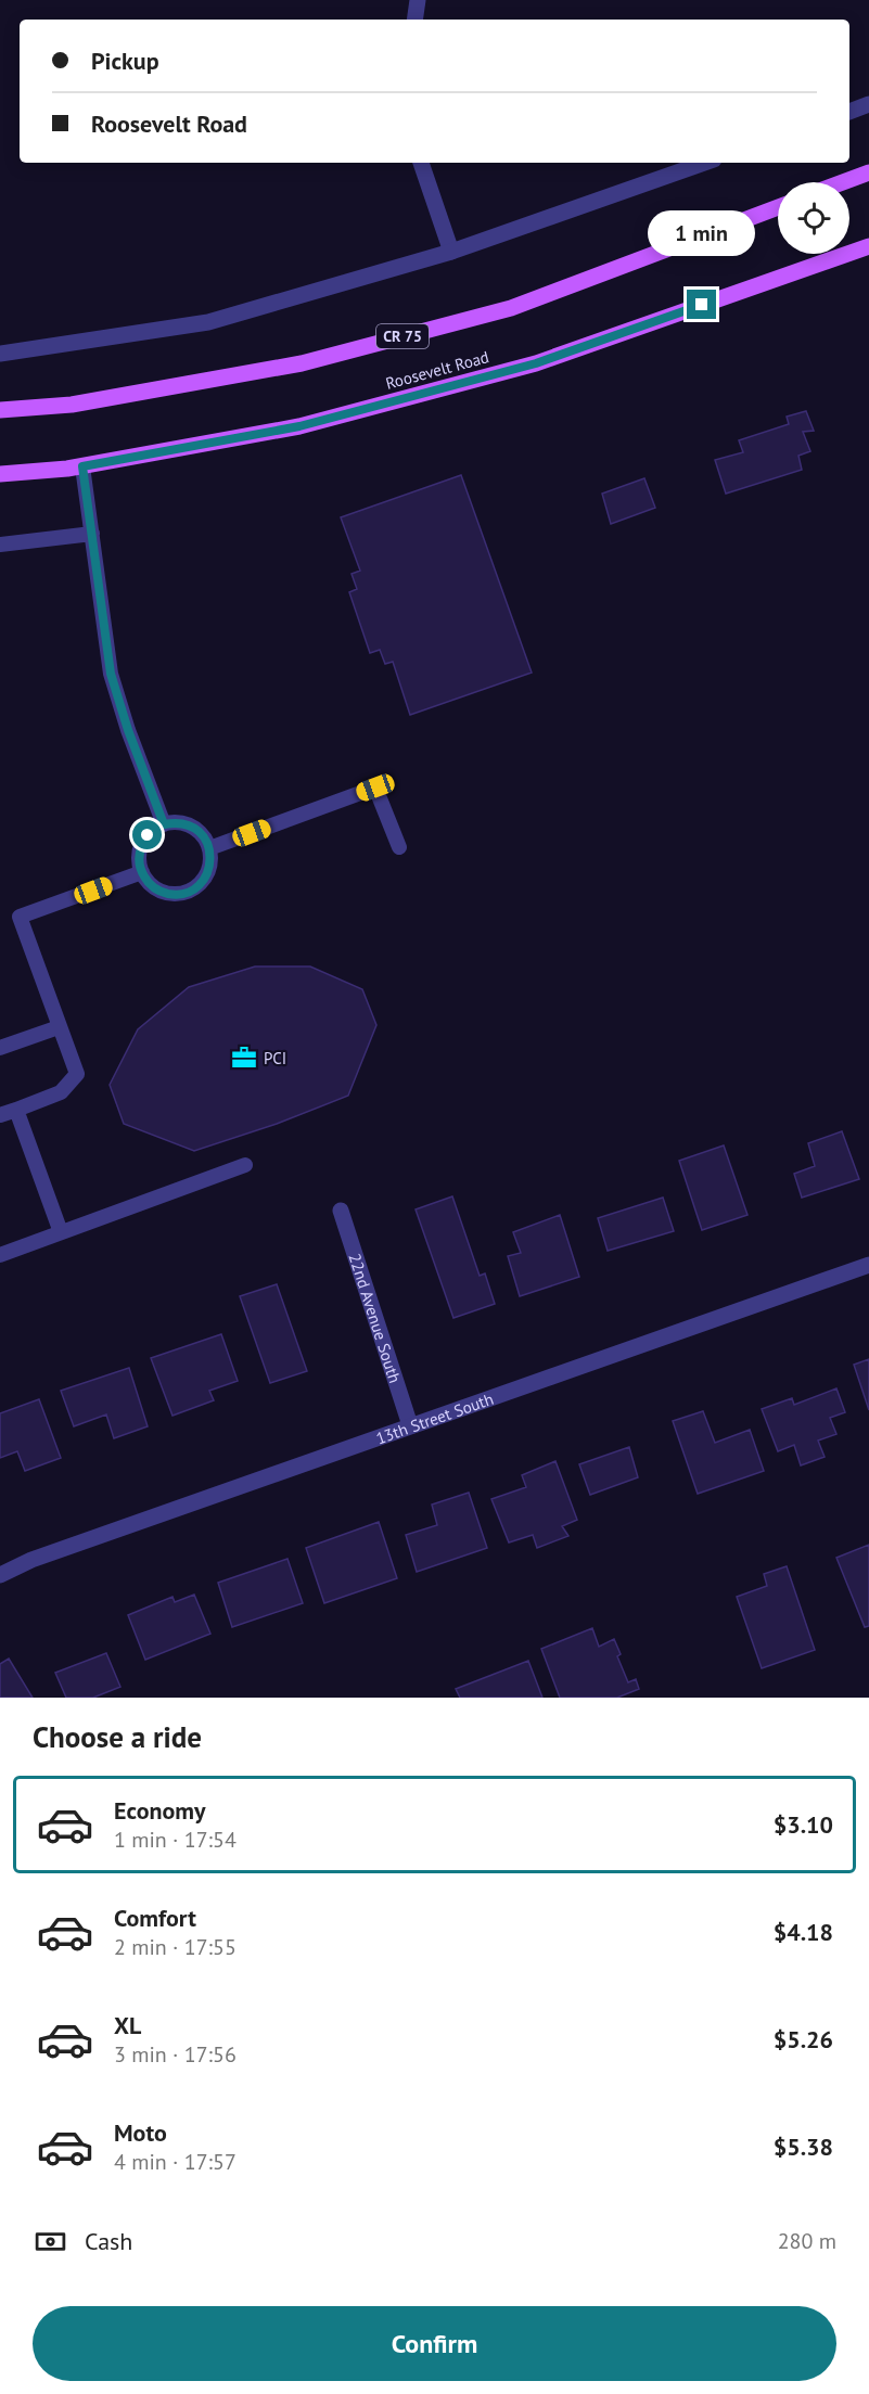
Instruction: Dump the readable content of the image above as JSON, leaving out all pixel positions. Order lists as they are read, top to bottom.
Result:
{
  "streets": {
    "main road": ["CR 75", "Roosevelt Road"],
    "street": ["22nd Avenue South", "13th Street South"]
  },
  "crossings": [
    ["22nd Avenue South", "13th Street South"]
  ],
  "places": {
    "office": ["PCI"]
  },
  "page": {
    "banner": ["Pickup", "Roosevelt Road"],
    "bubble": "1 min",
    "heading": "Choose a ride",
    "list": [
      {
        "name": "Economy",
        "note": "1 min · 17:54",
        "value": "$3.10"
      },
      {
        "name": "Comfort",
        "note": "2 min · 17:55",
        "value": "$4.18"
      },
      {
        "name": "XL",
        "note": "3 min · 17:56",
        "value": "$5.26"
      },
      {
        "name": "Moto",
        "note": "4 min · 17:57",
        "value": "$5.38"
      }
    ],
    "pay": ["Cash", "280 m"],
    "buttons": "Confirm"
  }
}
